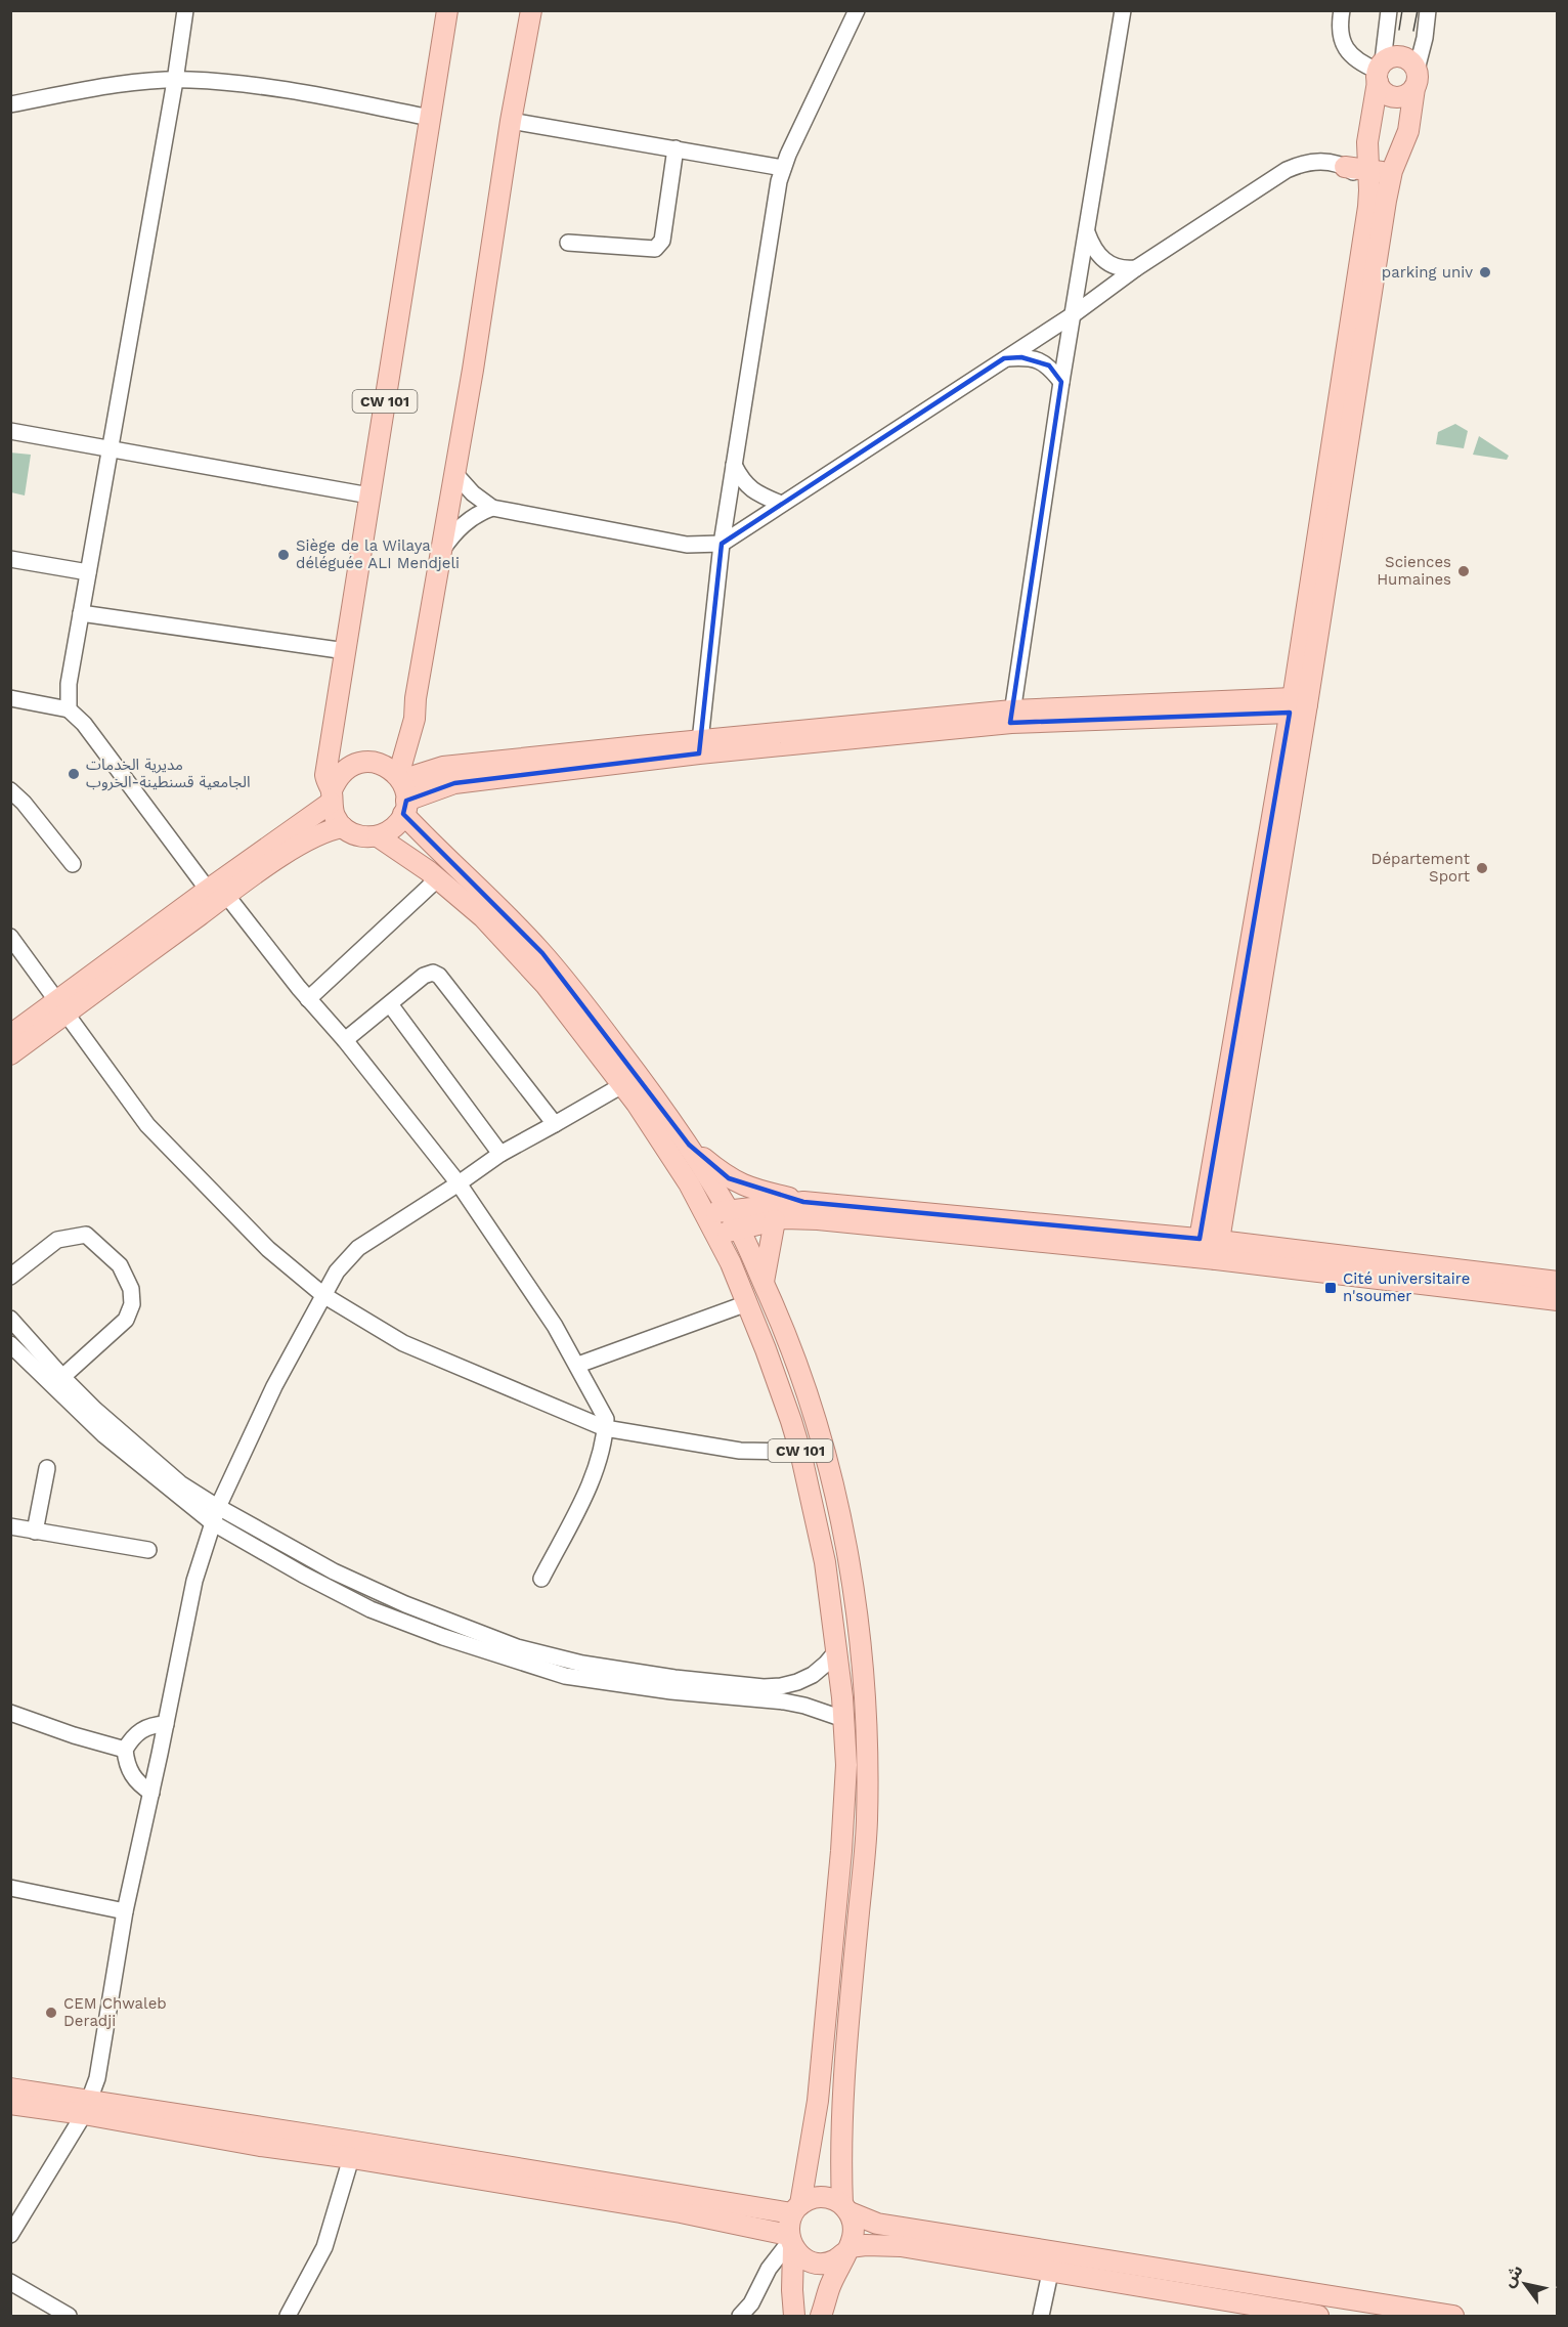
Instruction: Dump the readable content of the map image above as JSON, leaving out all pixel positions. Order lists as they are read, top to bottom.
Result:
{
  "streets": {
    "main road": ["CW 101"]
  },
  "places": {
    "other": [
      "parking univ",
      "Siège de la Wilaya déléguée ALI Mendjeli",
      "Sciences Humaines",
      "مديرية الخدمات الجامعية قسنطينة-الخروب",
      "Département Sport",
      "CEM Chwaleb Deradji"
    ],
    "transit": ["Cité universitaire n'soumer"]
  },
  "north": "top left"
}
